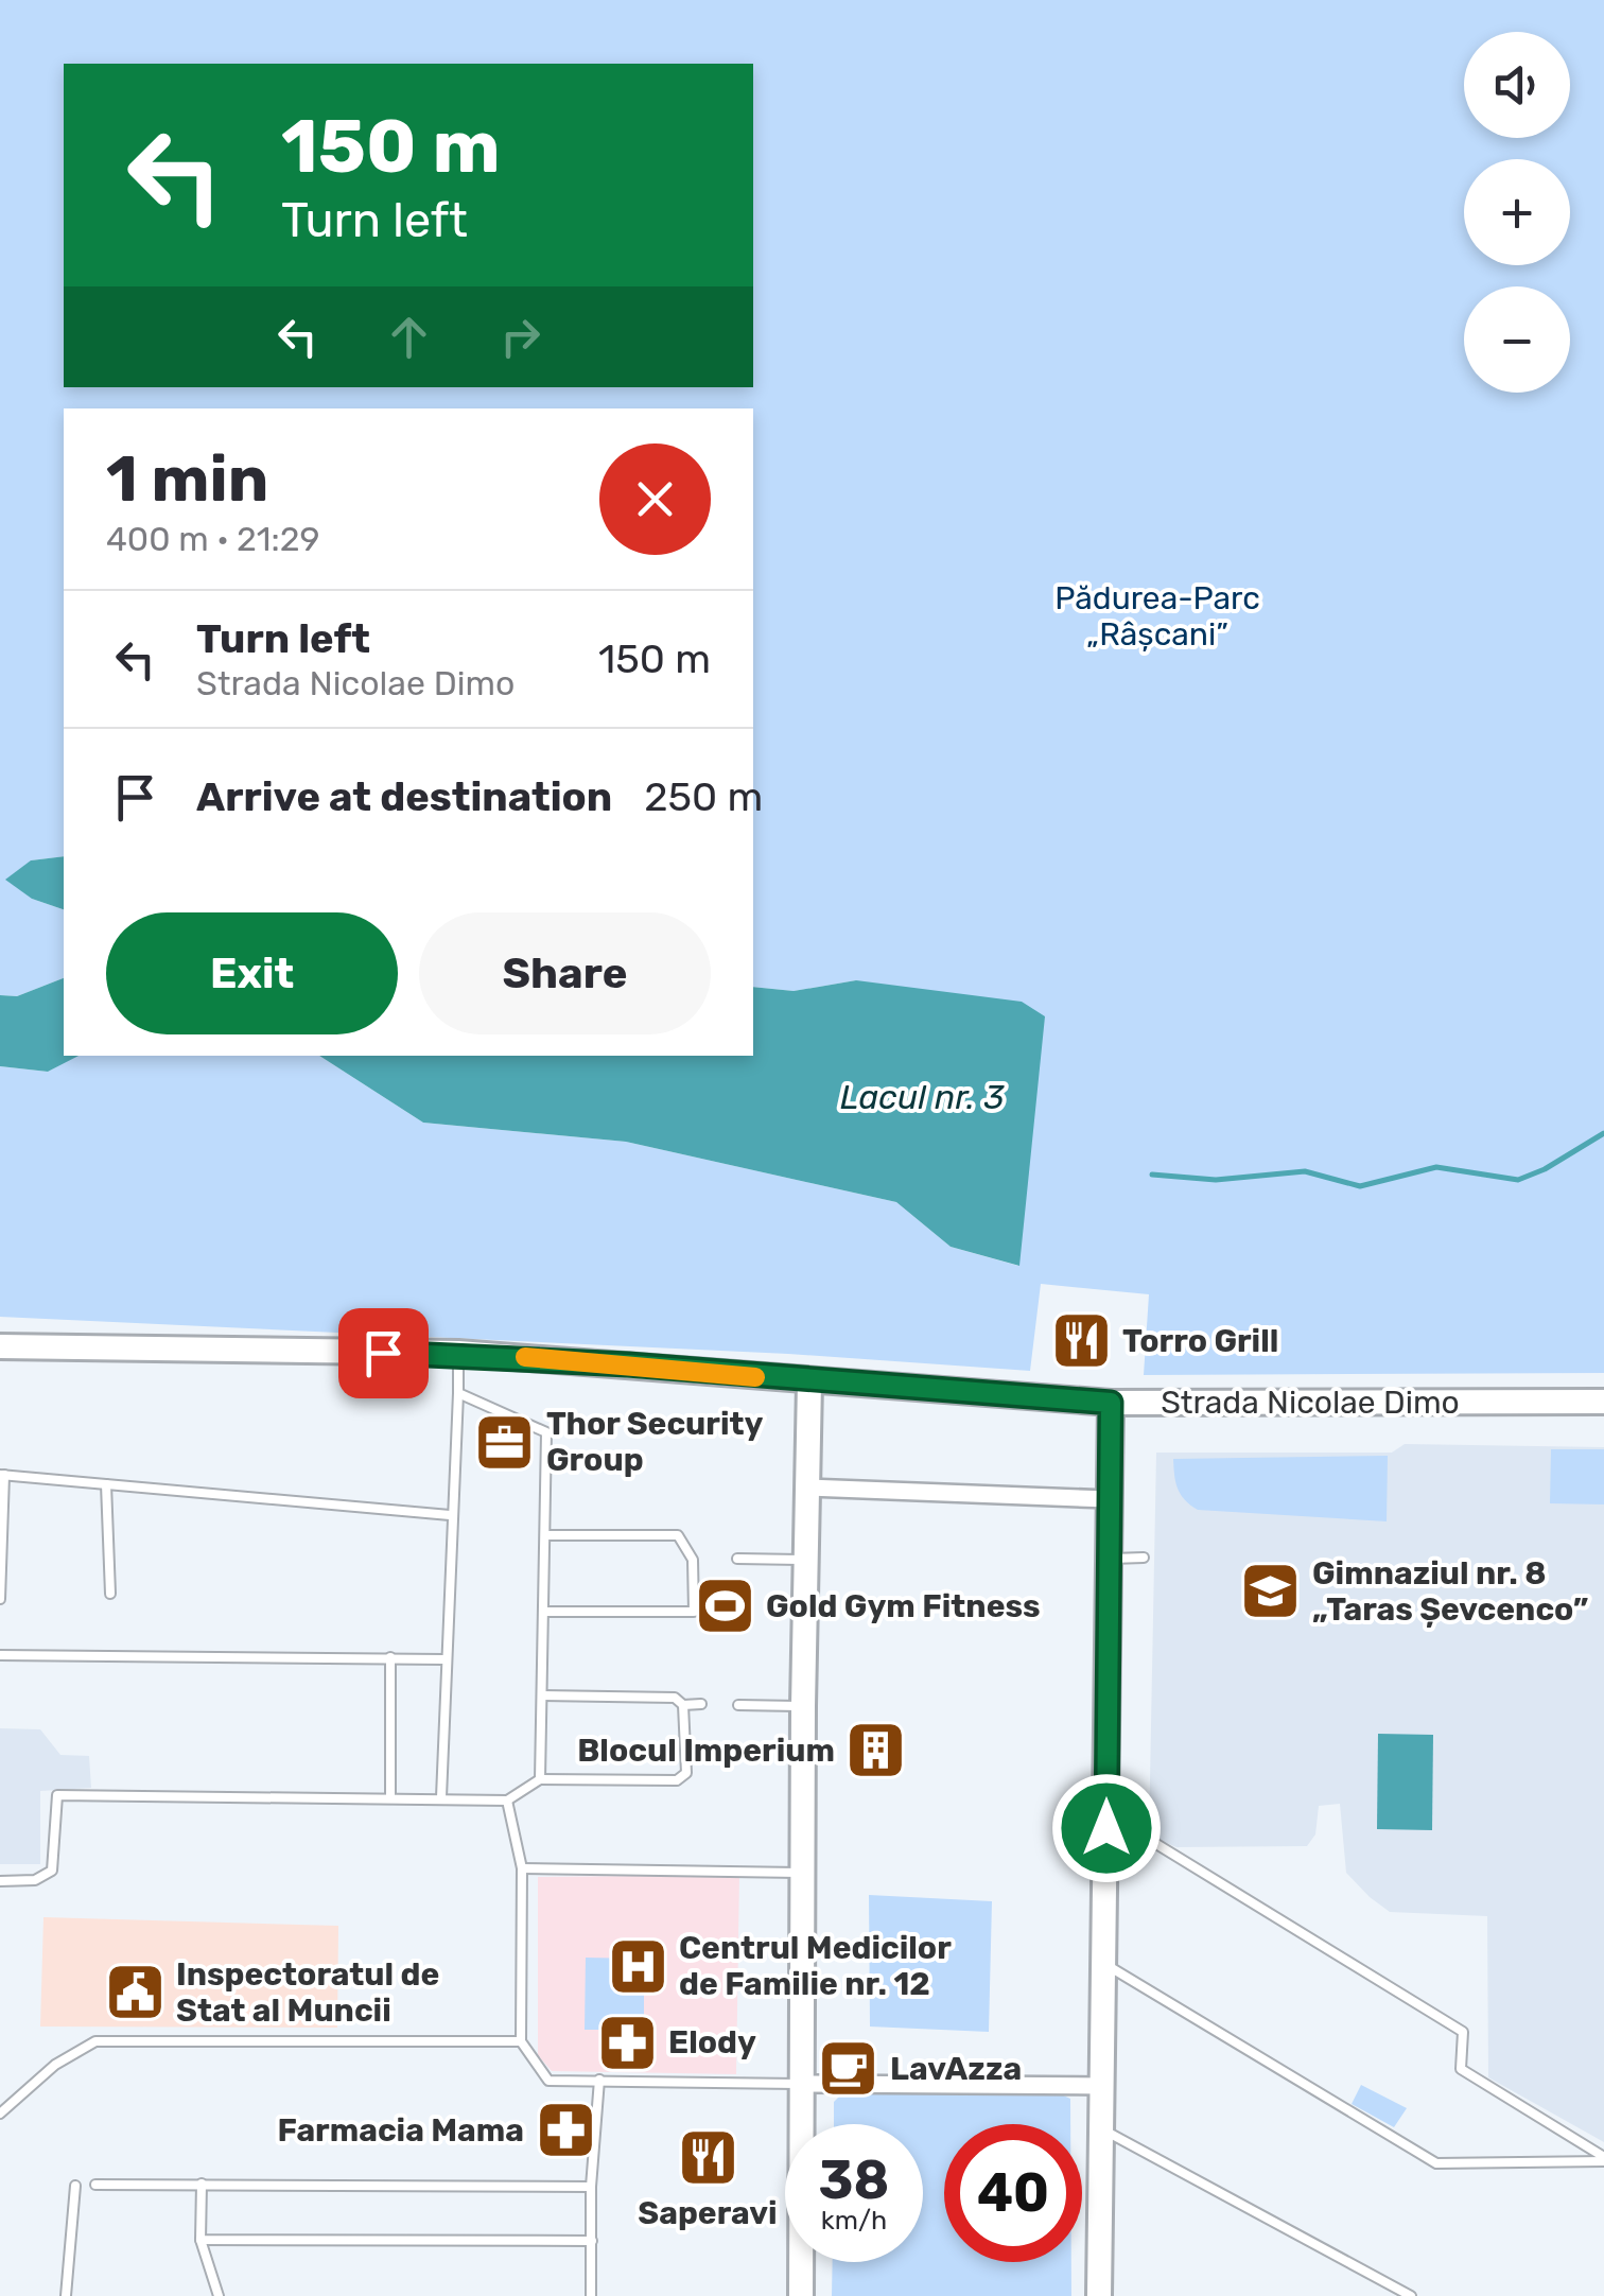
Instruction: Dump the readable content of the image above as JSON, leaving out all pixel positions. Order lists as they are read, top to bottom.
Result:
{
  "streets": {
    "street": ["Strada Nicolae Dimo"]
  },
  "water": ["Lacul nr. 3"],
  "parks": ["Pădurea-Parc „Râșcani”"],
  "places": {
    "restaurant": ["Torro Grill", "Saperavi"],
    "office": ["Thor Security Group"],
    "school or university": ["Gimnaziul nr. 8 „Taras Șevcenco”"],
    "sports": ["Gold Gym Fitness"],
    "building": ["Blocul Imperium"],
    "hospital": ["Centrul Medicilor de Familie nr. 12"],
    "public building": ["Inspectoratul de Stat al Muncii"],
    "pharmacy": ["Elody", "Farmacia Mama"],
    "cafe": ["LavAzza"]
  },
  "page": {
    "map_buttons": ["+", "−"],
    "turn": ["150 m", "Turn left"],
    "heading": ["1 min", "400 m · 21:29"],
    "list": [
      {
        "name": "Turn left",
        "note": "Strada Nicolae Dimo",
        "value": "150 m"
      },
      {
        "name": "Arrive at destination",
        "value": "250 m"
      }
    ],
    "buttons": ["Exit", "Share"],
    "speed": "38 km/h",
    "limit": "40"
  }
}
